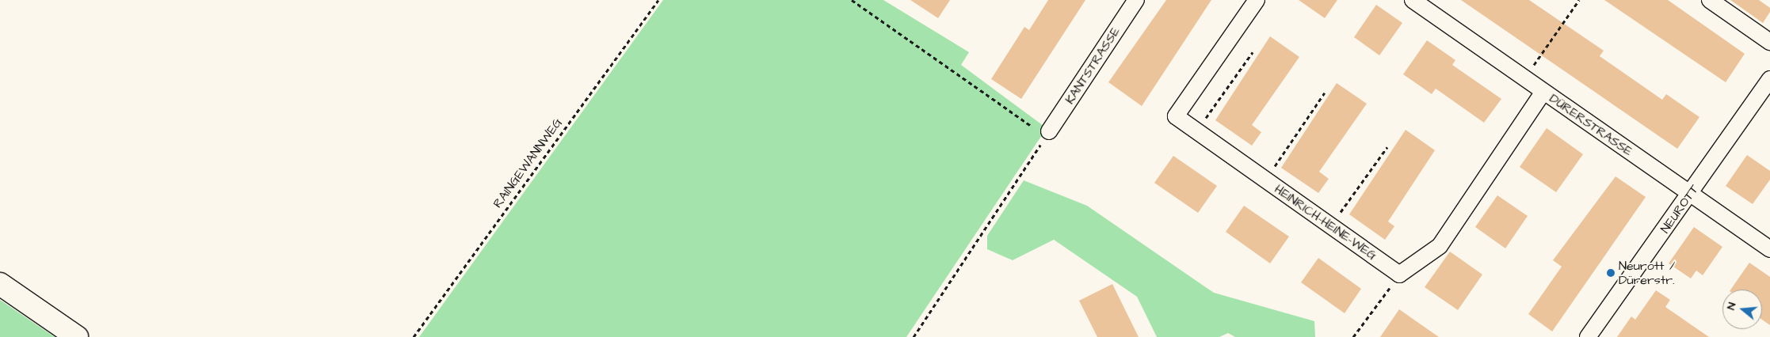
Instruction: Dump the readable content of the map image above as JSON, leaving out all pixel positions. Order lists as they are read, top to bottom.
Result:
{
  "streets": {
    "street": [
      "KANTSTRASSE",
      "DÜRERSTRASSE",
      "NEUROTT",
      "HEINRICH-HEINE-WEG"
    ],
    "path": ["RAINGEWANNWEG"]
  },
  "crossings": [
    ["DÜRERSTRASSE", "NEUROTT"]
  ],
  "places": ["Neurott / Dürerstr."],
  "north": "left"
}
